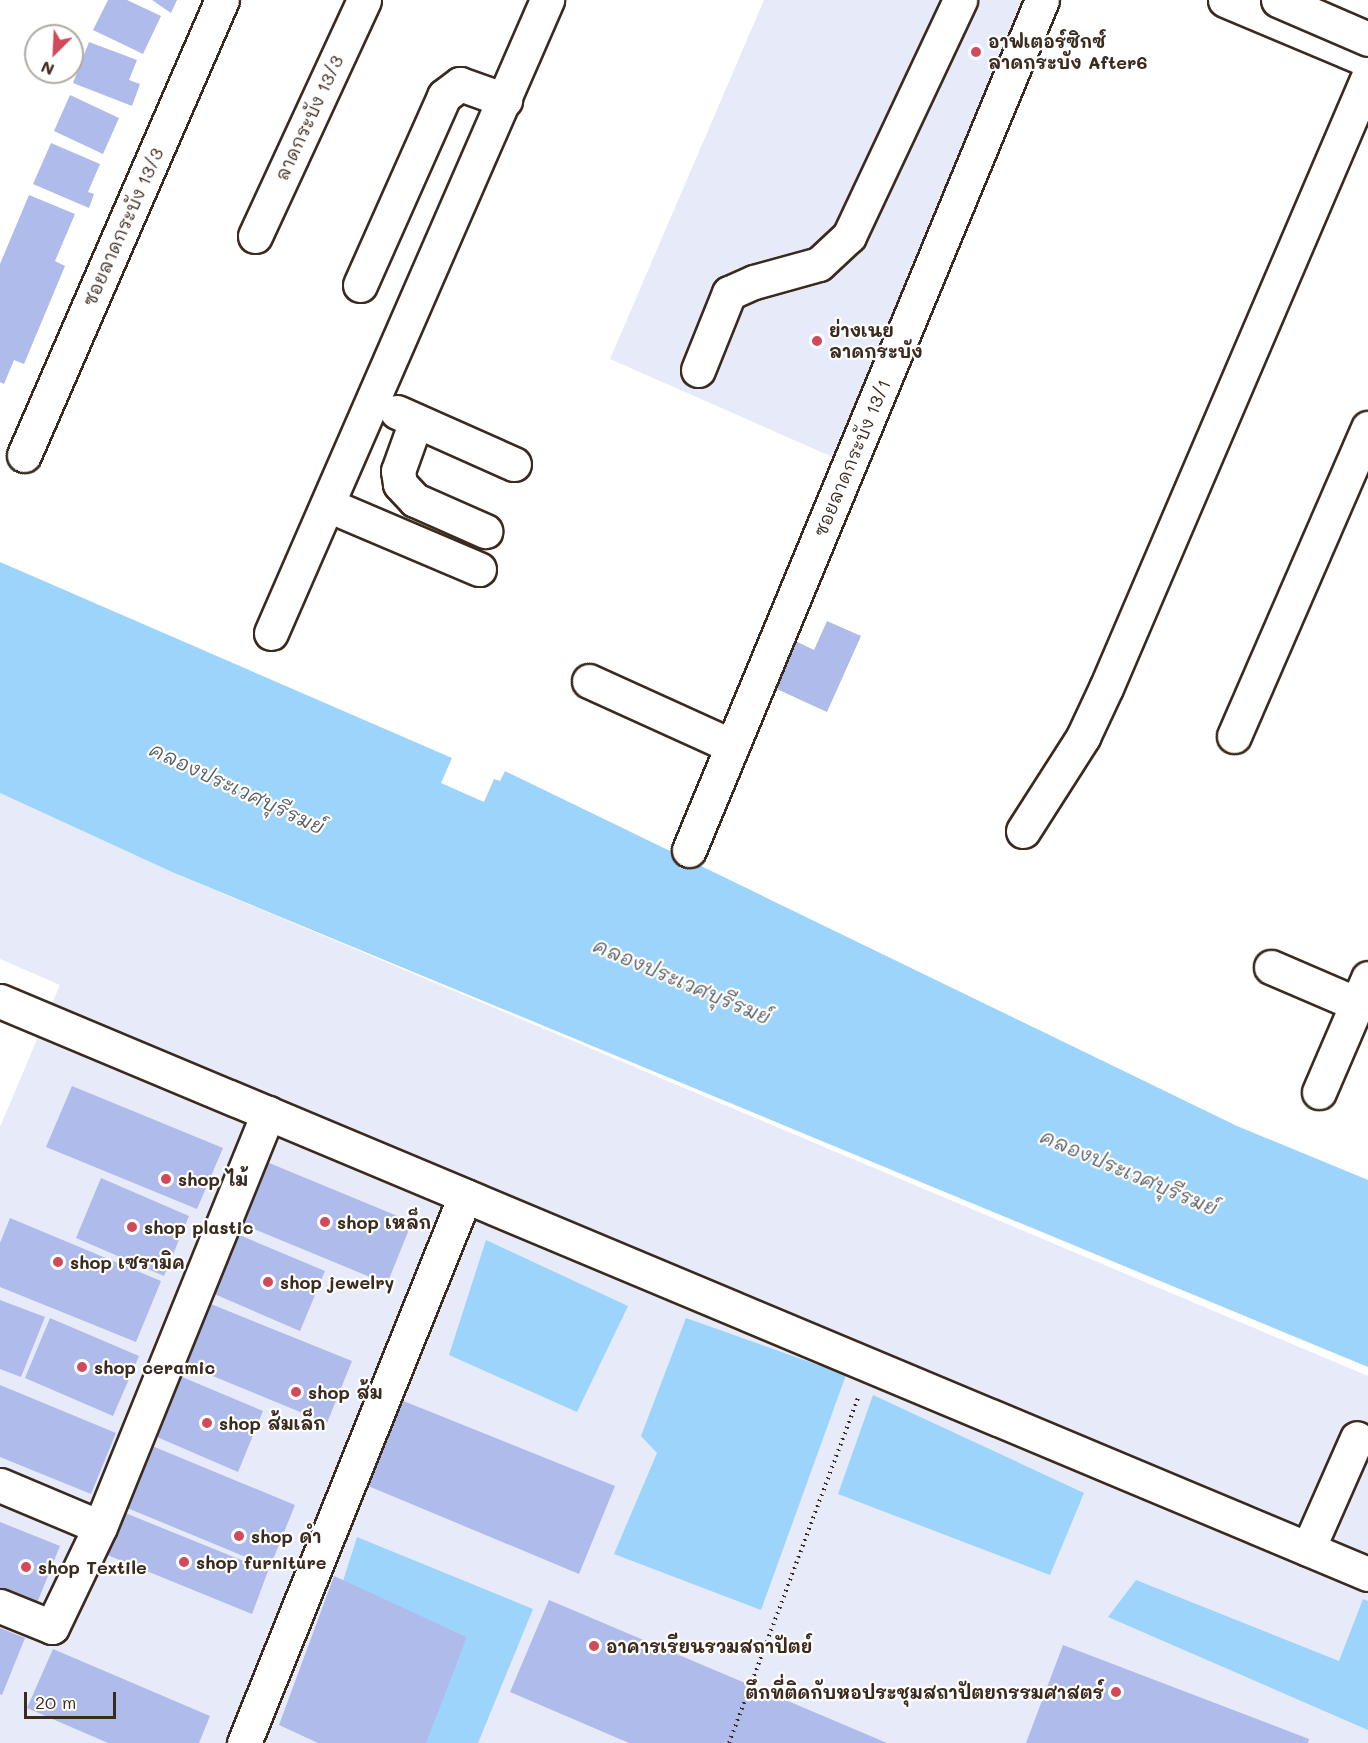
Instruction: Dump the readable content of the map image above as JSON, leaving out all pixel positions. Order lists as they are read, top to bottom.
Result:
{
  "streets": {
    "street": ["ลาดกระบัง 13/3", "ซอยลาดกระบัง 13/3", "ซอยลาดกระบัง 13/1"]
  },
  "water": ["คลองประเวศบุรีรมย์"],
  "places": [
    "อาฟเตอร์ซิกซ์ ลาดกระบัง After6",
    "ย่างเนย ลาดกระบัง",
    "shop ไม้",
    "shop เหล็ก",
    "shop plastic",
    "shop เซรามิค",
    "shop jewelry",
    "shop ceramic",
    "shop ส้ม",
    "shop ส้มเล็ก",
    "shop ดำ",
    "shop furniture",
    "shop Textile",
    "อาคารเรียนรวมสถาปัตย์",
    "ตึกที่ติดกับหอประชุมสถาปัตยกรรมศาสตร์"
  ],
  "scale_bar": "20 m",
  "north": "bottom left"
}
